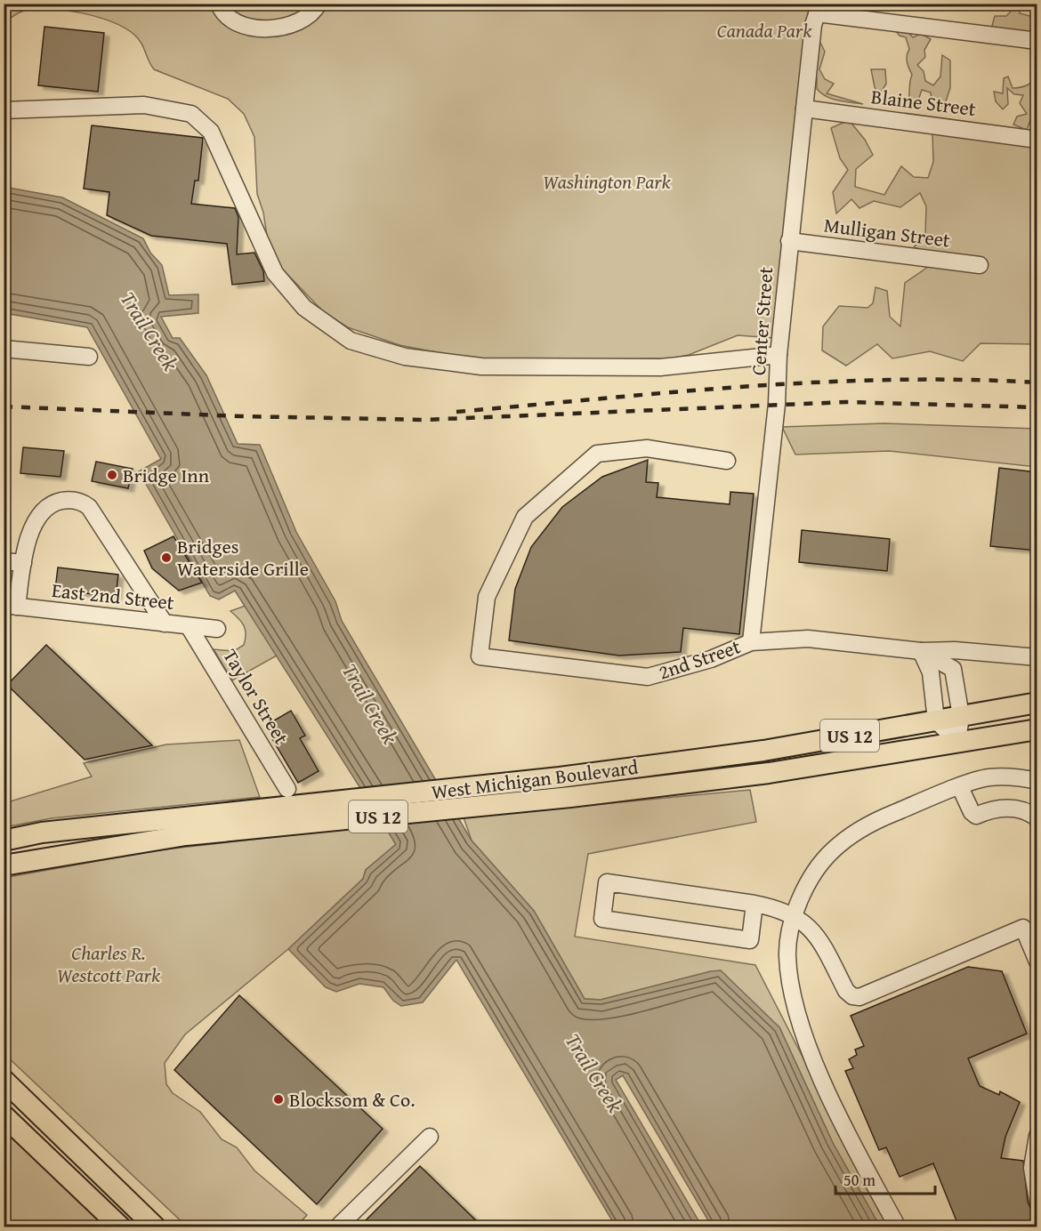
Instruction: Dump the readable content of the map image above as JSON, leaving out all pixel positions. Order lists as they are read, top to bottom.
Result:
{
  "streets": {
    "main road": ["US 12", "West Michigan Boulevard"],
    "street": [
      "Blaine Street",
      "Mulligan Street",
      "Center Street",
      "East 2nd Street",
      "2nd Street",
      "Taylor Street"
    ]
  },
  "crossings": [
    ["Blaine Street", "Center Street"],
    ["Mulligan Street", "Center Street"],
    ["Center Street", "2nd Street"],
    ["East 2nd Street", "Taylor Street"],
    ["2nd Street", "US 12"],
    ["2nd Street", "West Michigan Boulevard"],
    ["US 12", "West Michigan Boulevard"]
  ],
  "water": ["Trail Creek"],
  "parks": ["Canada Park", "Washington Park", "Charles R. Westcott Park"],
  "places": ["Bridge Inn", "Bridges Waterside Grille", "Blocksom & Co."],
  "scale_bar": "50 m"
}
